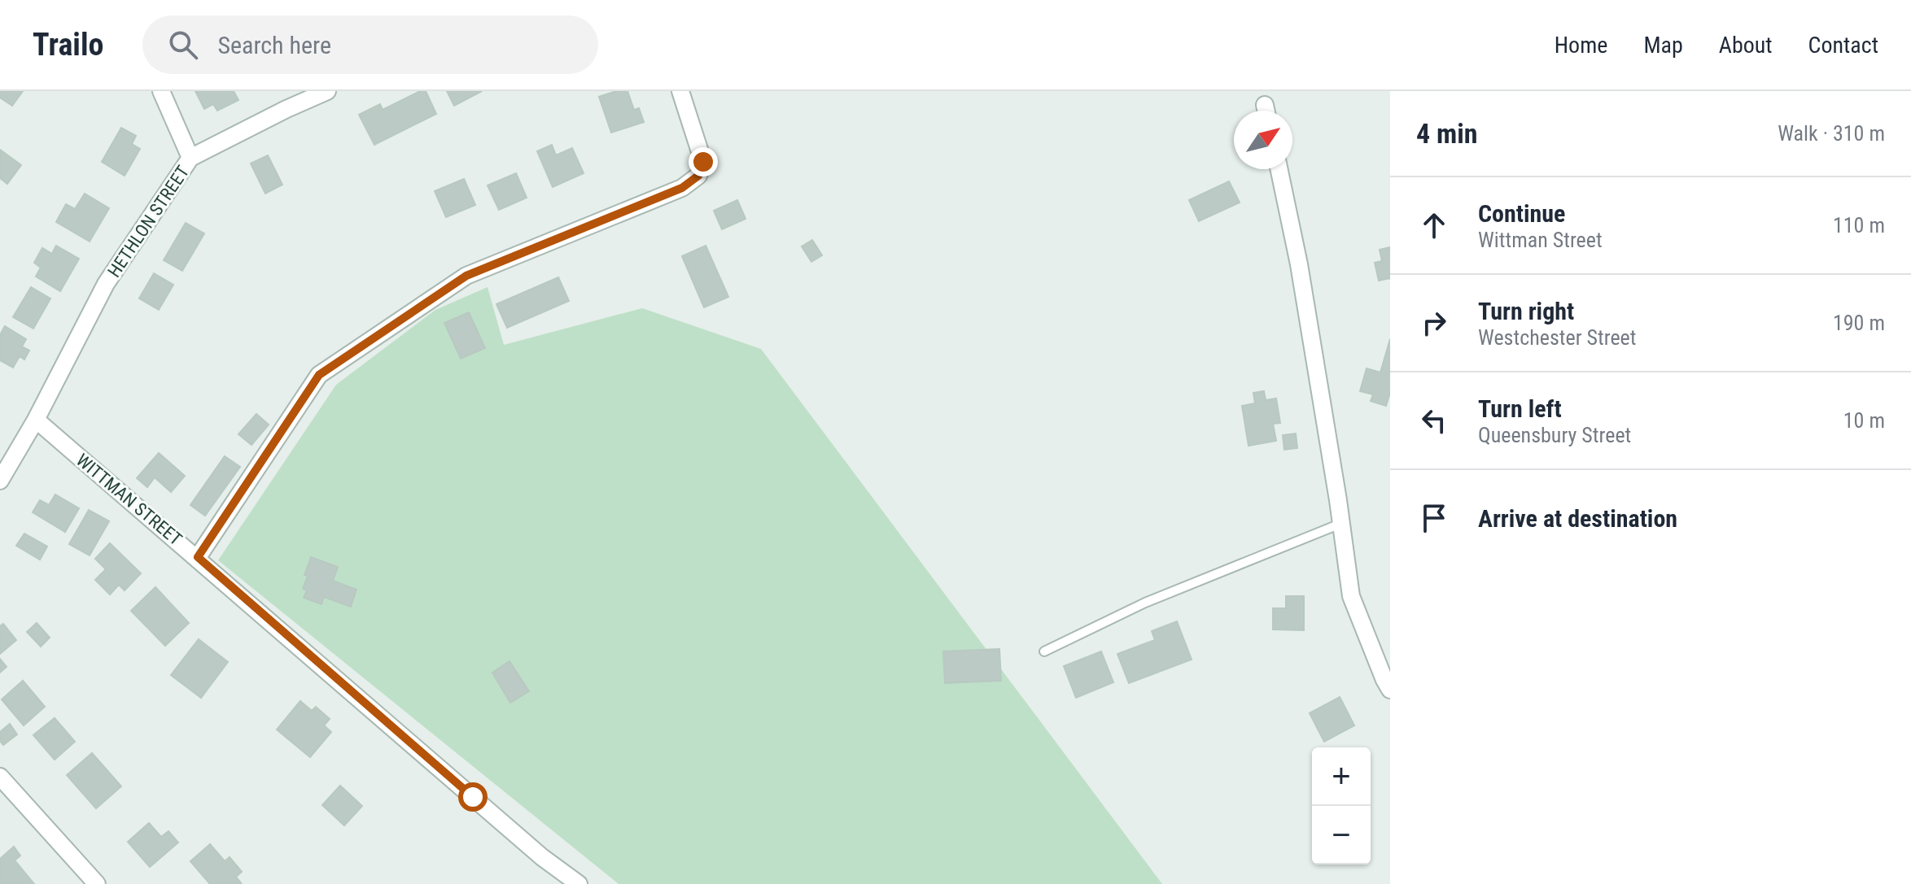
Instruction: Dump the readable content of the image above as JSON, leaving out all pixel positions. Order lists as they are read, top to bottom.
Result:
{
  "streets": {
    "street": ["HETHLON STREET", "WITTMAN STREET"]
  },
  "crossings": [
    ["HETHLON STREET", "WITTMAN STREET"]
  ],
  "north": "top right",
  "page": {
    "header": "Trailo",
    "search": "Search here",
    "nav": [
      "Home",
      "Map",
      "About",
      "Contact"
    ],
    "heading": ["4 min", "Walk · 310 m"],
    "list": [
      ["Continue", "Wittman Street", "110 m"],
      ["Turn right", "Westchester Street", "190 m"],
      ["Turn left", "Queensbury Street", "10 m"],
      "Arrive at destination"
    ],
    "map_buttons": ["+", "−"]
  }
}
